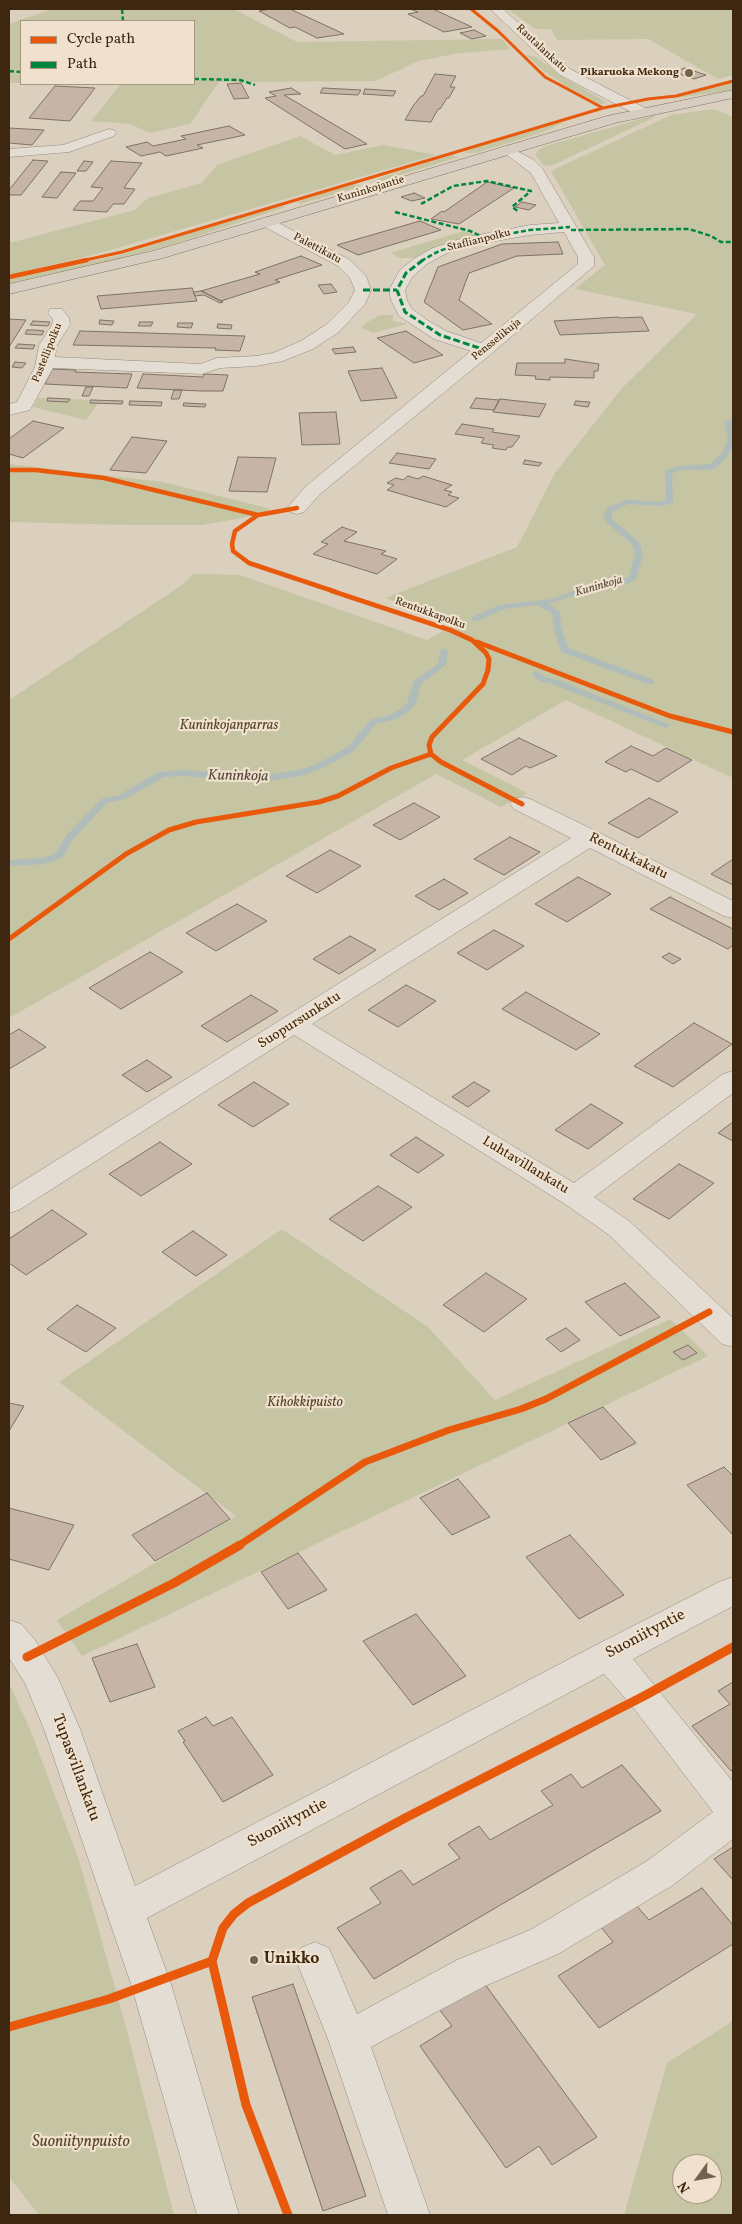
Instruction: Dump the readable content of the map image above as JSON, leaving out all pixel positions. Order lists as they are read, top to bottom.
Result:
{
  "streets": {
    "main road": ["Kuninkojantie"],
    "street": [
      "Rautalankatu",
      "Staflianpolku",
      "Palettikatu",
      "Pensselikuja",
      "Pastellipolku",
      "Rentukkakatu",
      "Suopursunkatu",
      "Luhtavillankatu",
      "Suoniityntie",
      "Tupasvillankatu"
    ],
    "cycle path": ["Rentukkapolku"]
  },
  "crossings": [
    ["Rautalankatu", "Kuninkojantie"],
    ["Kuninkojantie", "Palettikatu"],
    ["Kuninkojantie", "Pensselikuja"],
    ["Staflianpolku", "Pensselikuja"],
    ["Rentukkakatu", "Suopursunkatu"],
    ["Suopursunkatu", "Luhtavillankatu"],
    ["Suoniityntie", "Tupasvillankatu"]
  ],
  "water": ["Kuninkoja"],
  "parks": ["Kuninkojanparras", "Kihokkipuisto", "Suoniitynpuisto"],
  "places": ["Pikaruoka Mekong", "Unikko"],
  "legend": ["Cycle path", "Path"],
  "north": "bottom left"
}
